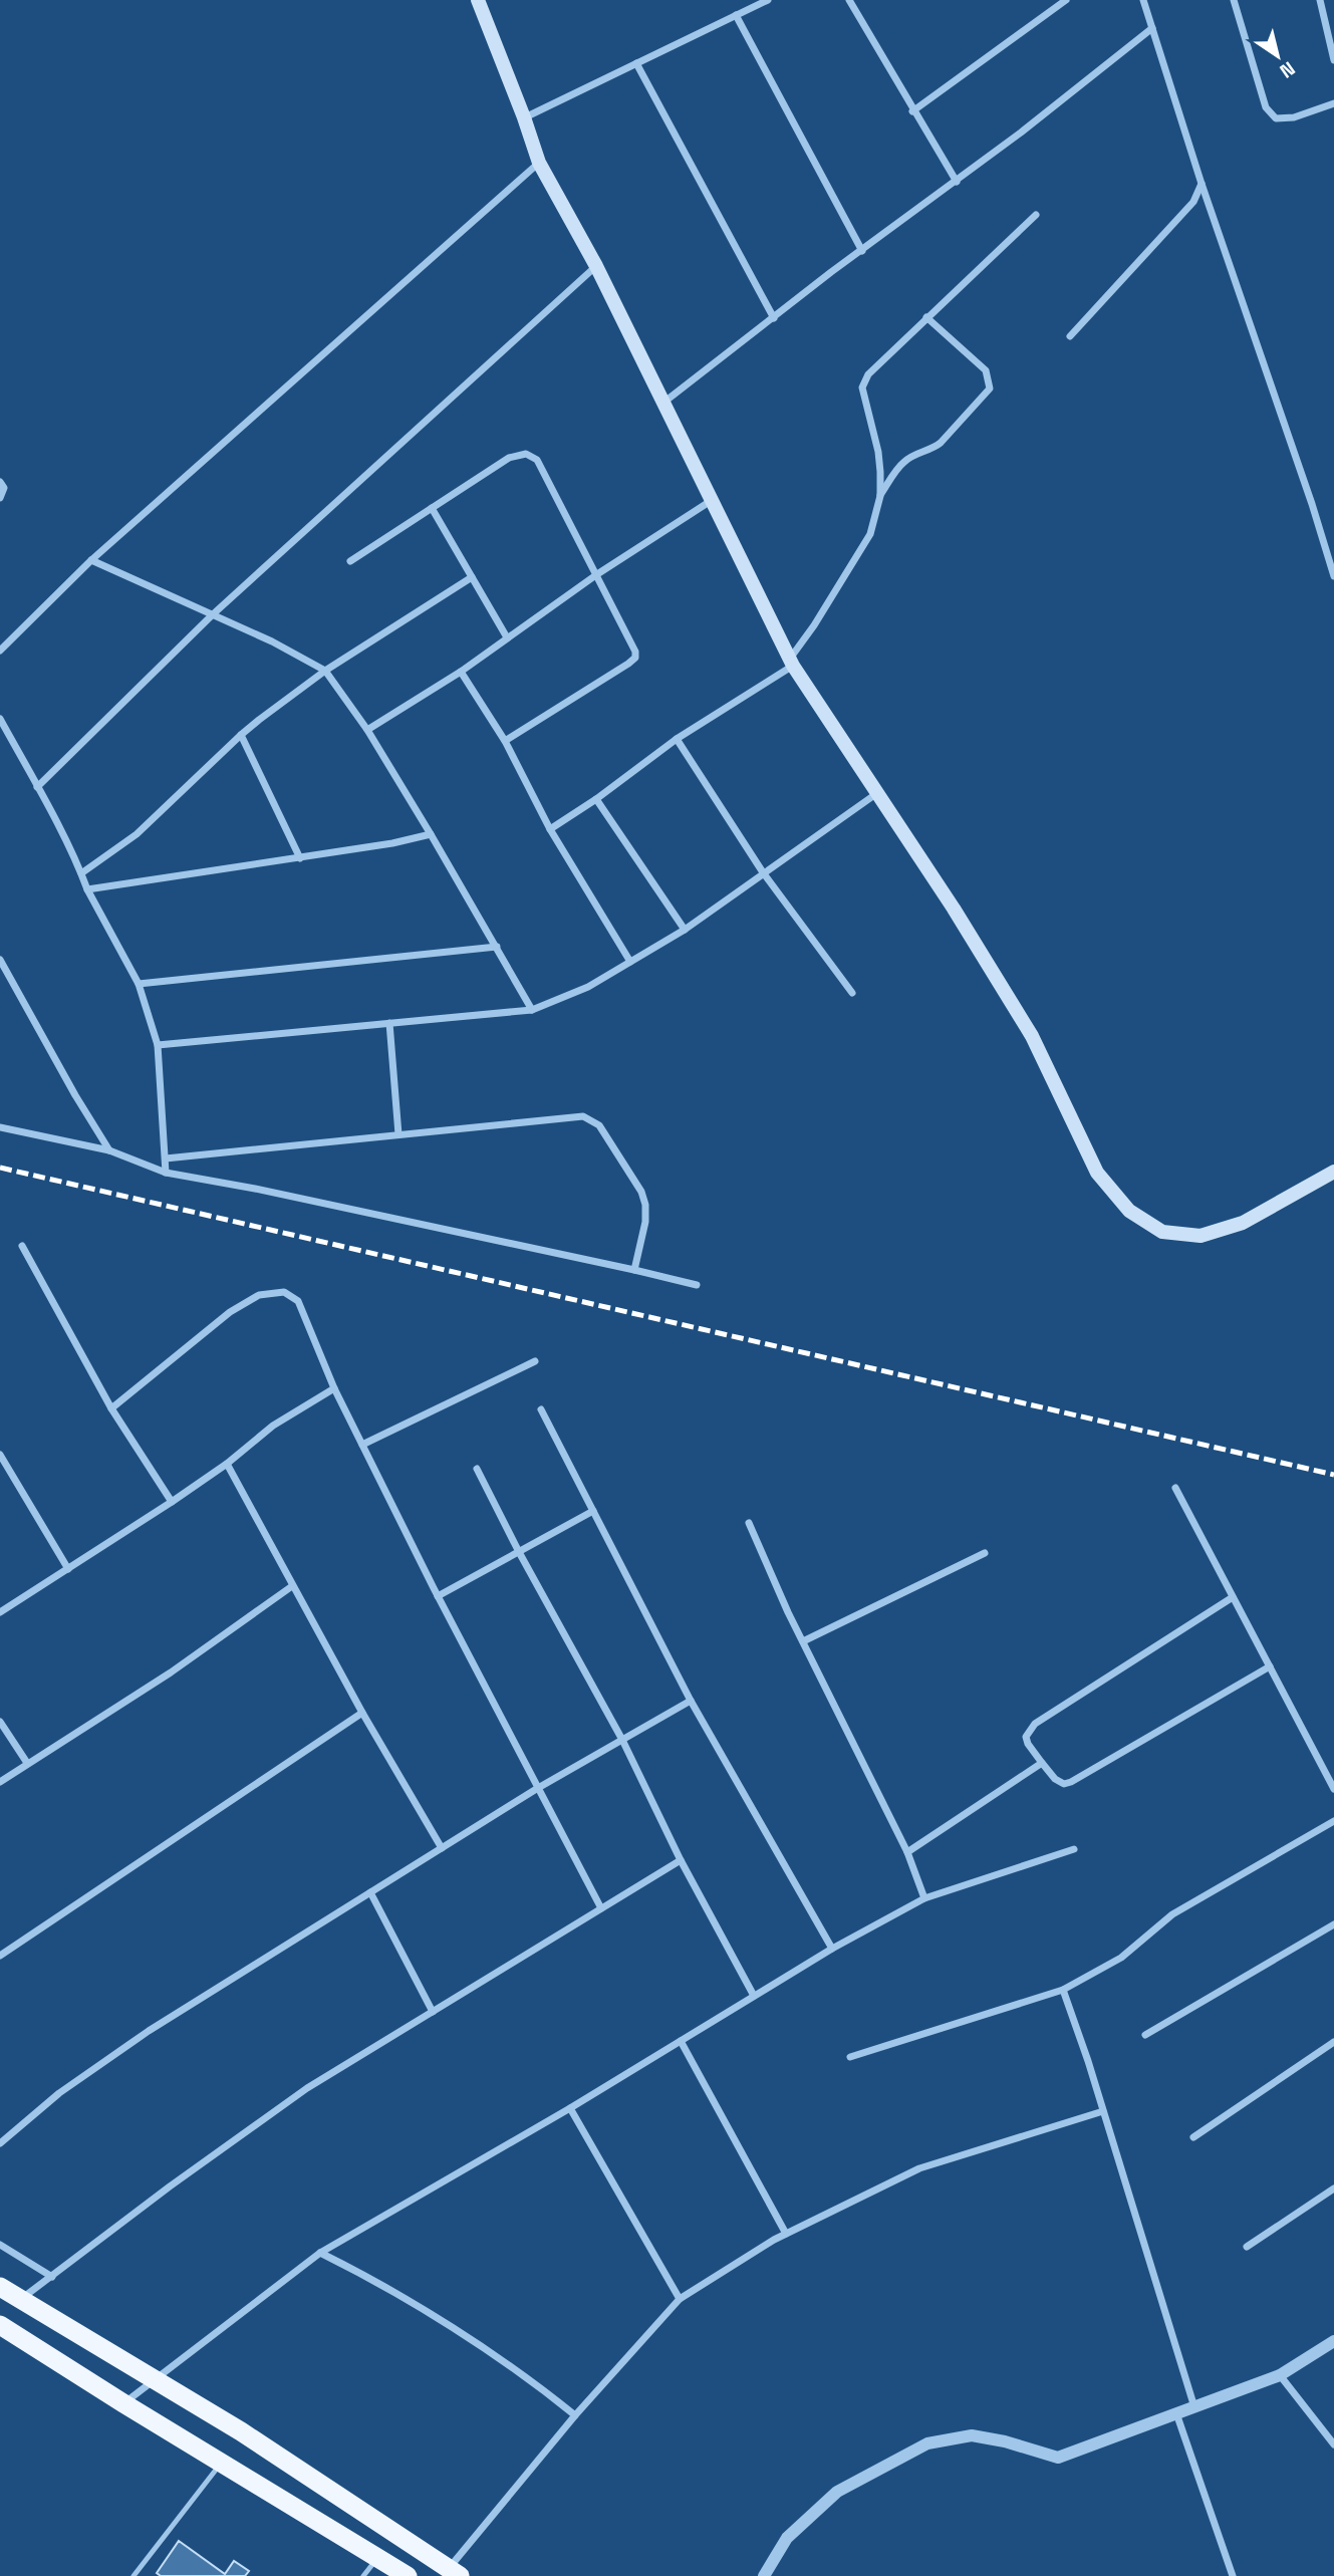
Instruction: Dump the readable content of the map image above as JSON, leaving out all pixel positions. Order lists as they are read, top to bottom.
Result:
{
  "north": "bottom right"
}
